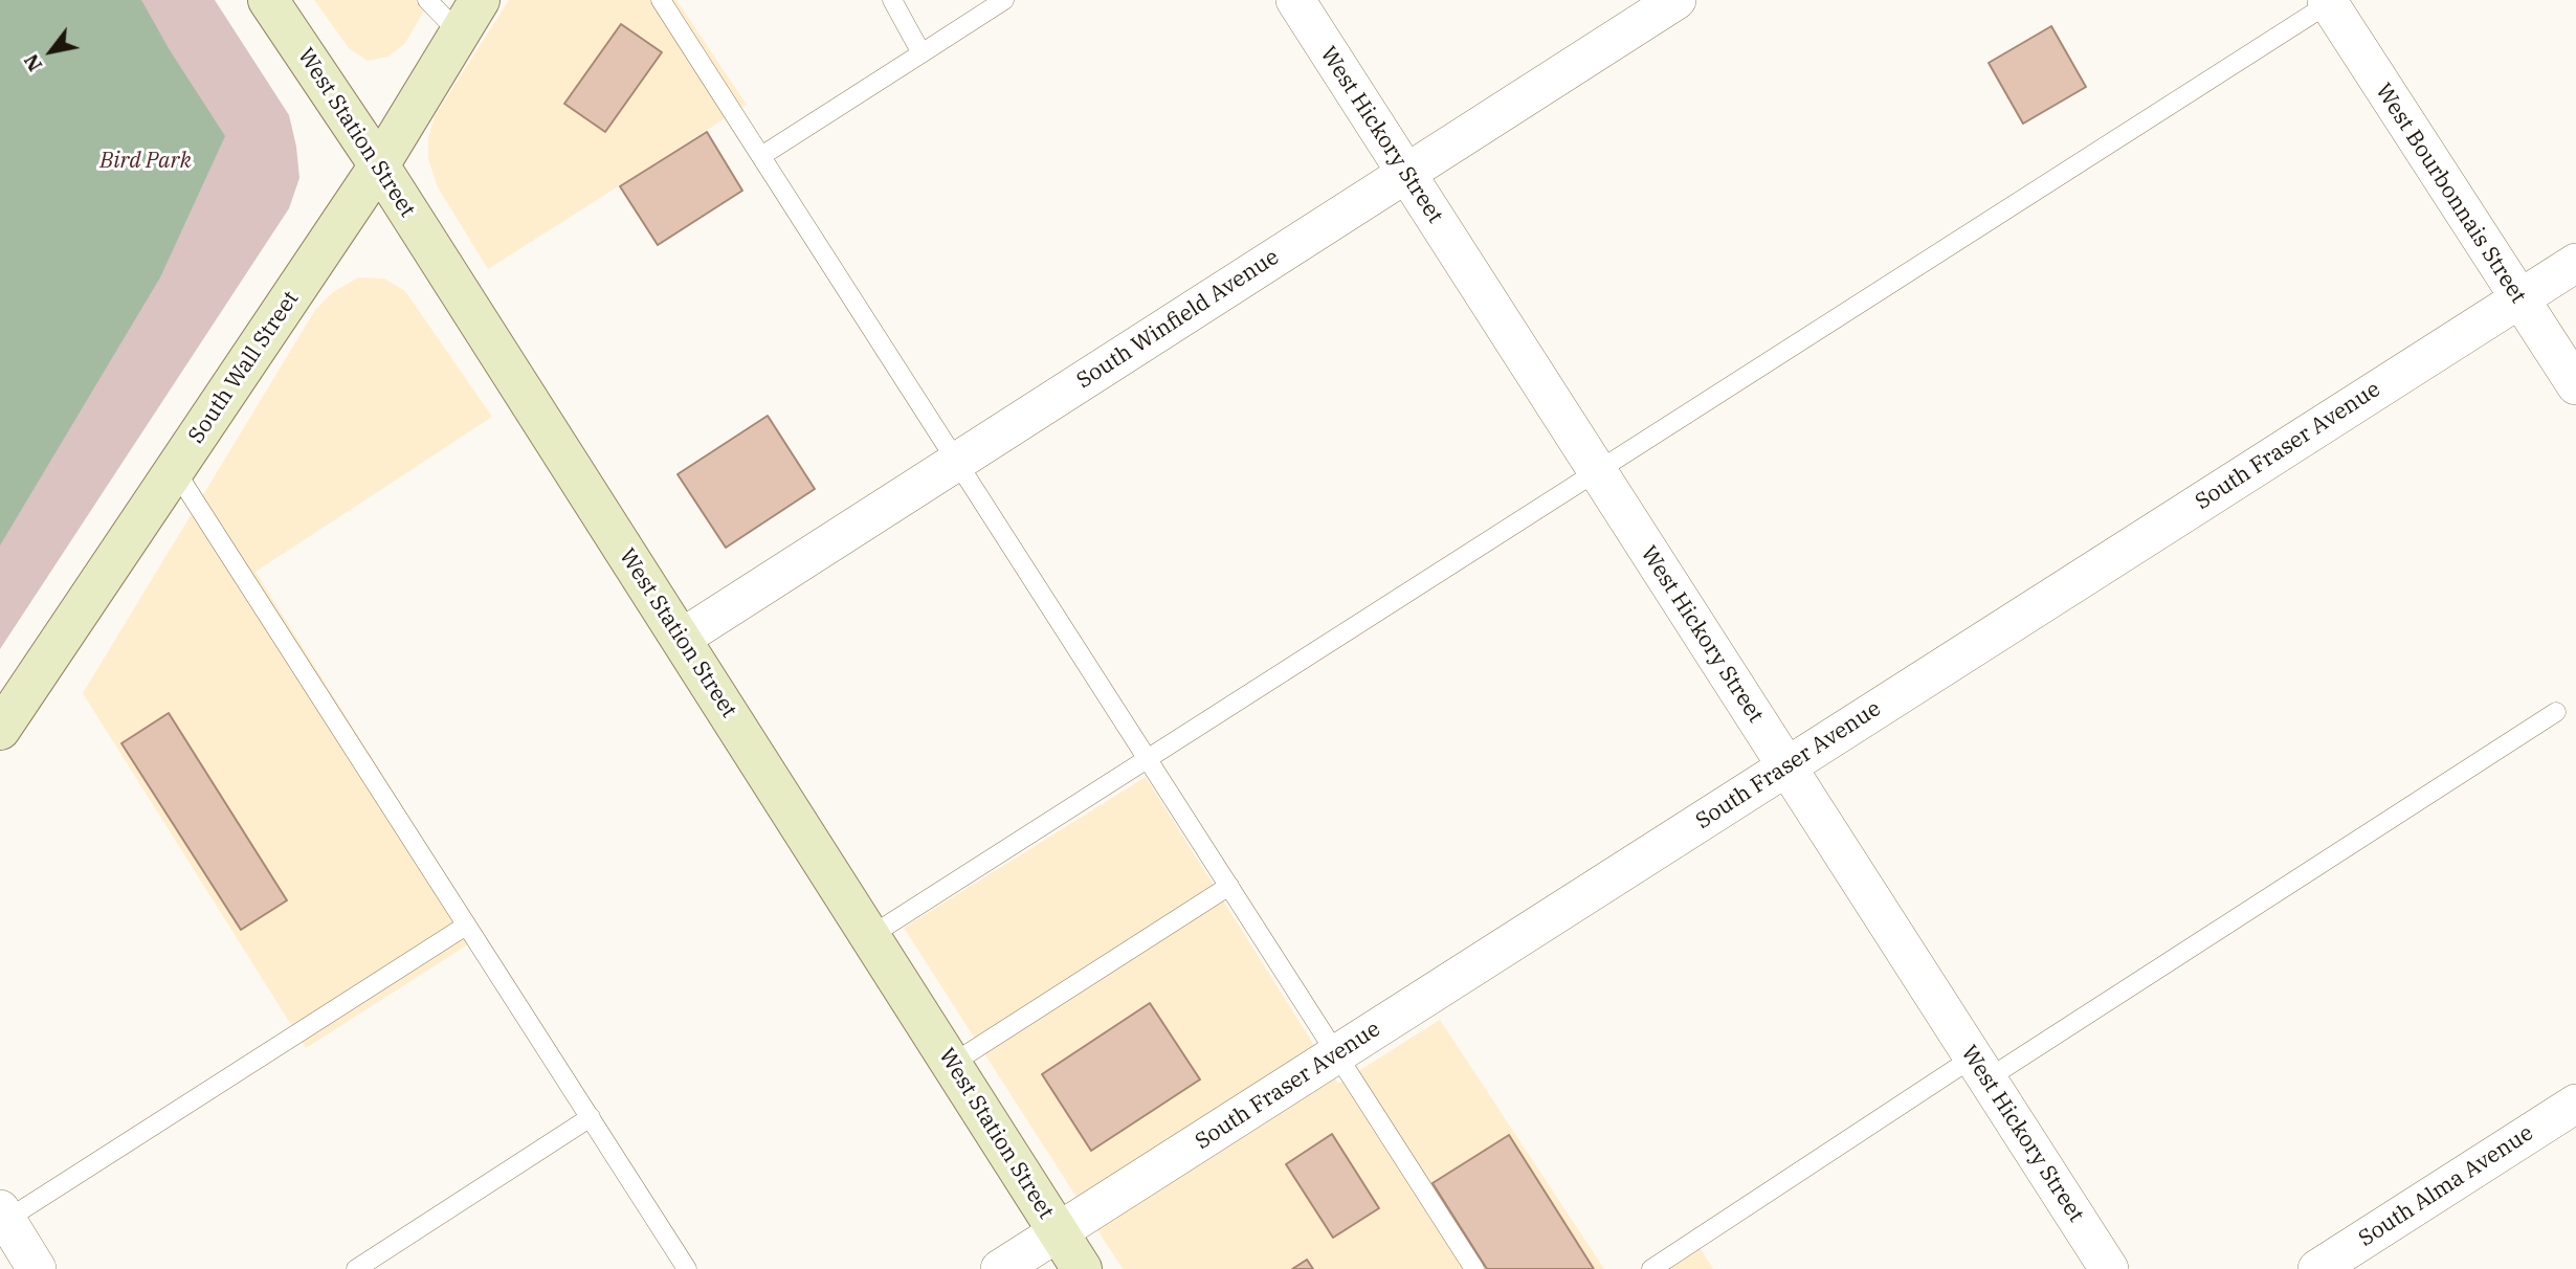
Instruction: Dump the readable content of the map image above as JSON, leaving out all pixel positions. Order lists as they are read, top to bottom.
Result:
{
  "streets": {
    "main road": ["West Station Street", "South Wall Street"],
    "street": [
      "West Hickory Street",
      "West Bourbonnais Street",
      "South Winfield Avenue",
      "South Fraser Avenue",
      "South Alma Avenue"
    ]
  },
  "crossings": [
    ["West Station Street", "South Winfield Avenue"],
    ["West Station Street", "South Wall Street"],
    ["West Station Street", "South Fraser Avenue"],
    ["West Hickory Street", "South Winfield Avenue"],
    ["West Hickory Street", "South Fraser Avenue"],
    ["West Bourbonnais Street", "South Fraser Avenue"]
  ],
  "parks": ["Bird Park"],
  "north": "bottom left"
}
